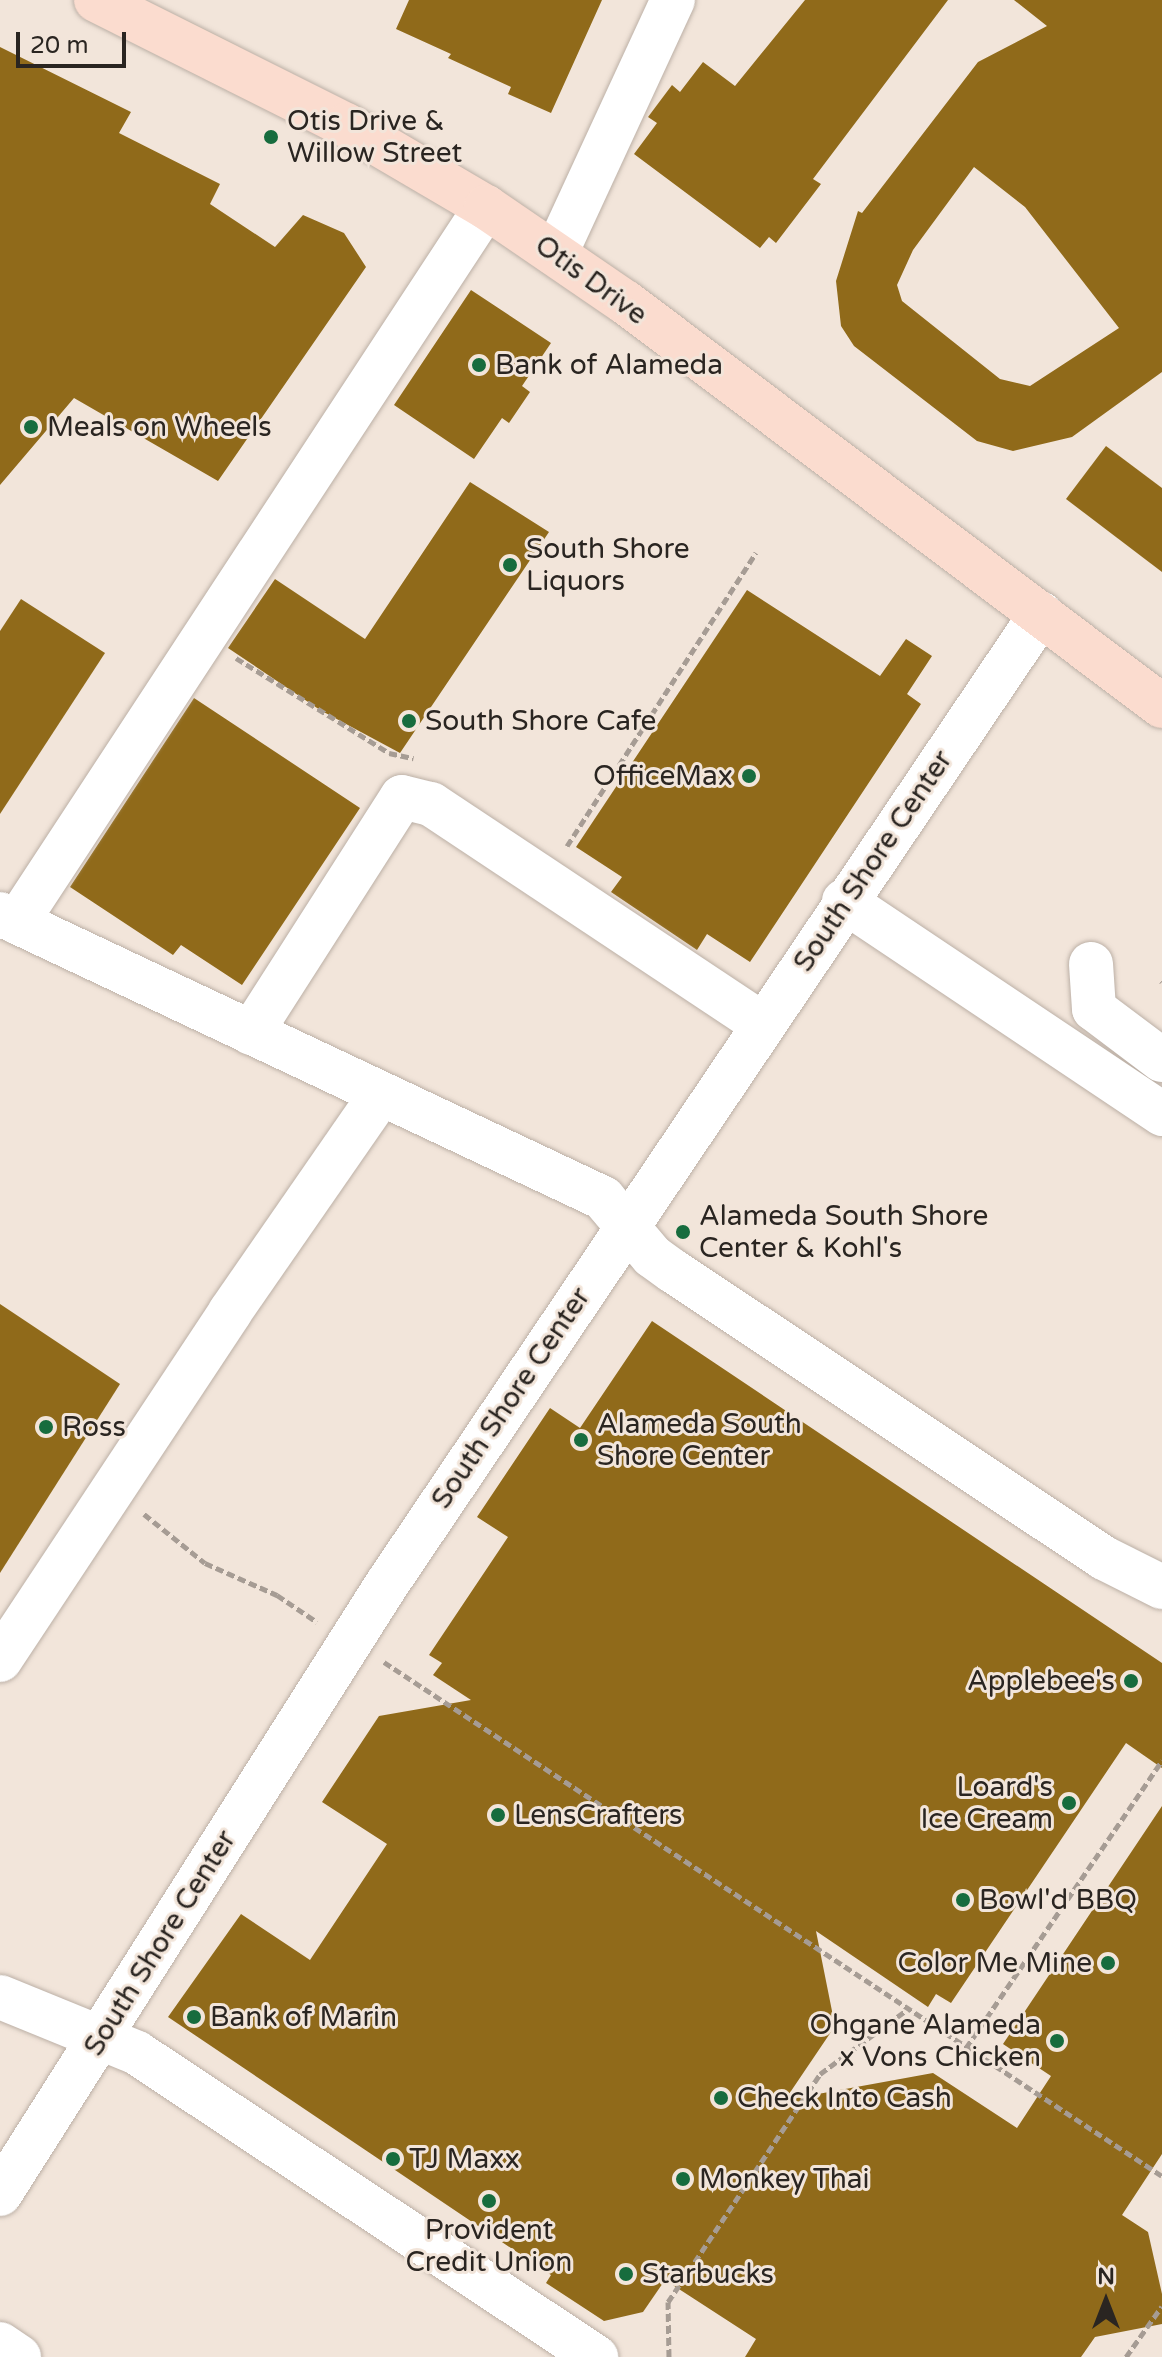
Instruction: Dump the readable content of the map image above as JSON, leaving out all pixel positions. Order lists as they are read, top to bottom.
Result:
{
  "streets": {
    "main road": ["Otis Drive"],
    "street": ["South Shore Center"]
  },
  "crossings": [
    ["Otis Drive", "South Shore Center"]
  ],
  "places": [
    "Otis Drive & Willow Street",
    "Bank of Alameda",
    "Meals on Wheels",
    "South Shore Liquors",
    "South Shore Cafe",
    "OfficeMax",
    "Alameda South Shore Center & Kohl's",
    "Ross",
    "Alameda South Shore Center",
    "Applebee's",
    "Loard's Ice Cream",
    "LensCrafters",
    "Bowl'd BBQ",
    "Color Me Mine",
    "Bank of Marin",
    "Ohgane Alameda x Vons Chicken",
    "Check Into Cash",
    "TJ Maxx",
    "Monkey Thai",
    "Provident Credit Union",
    "Starbucks"
  ],
  "scale_bar": "20 m",
  "north": "top"
}
